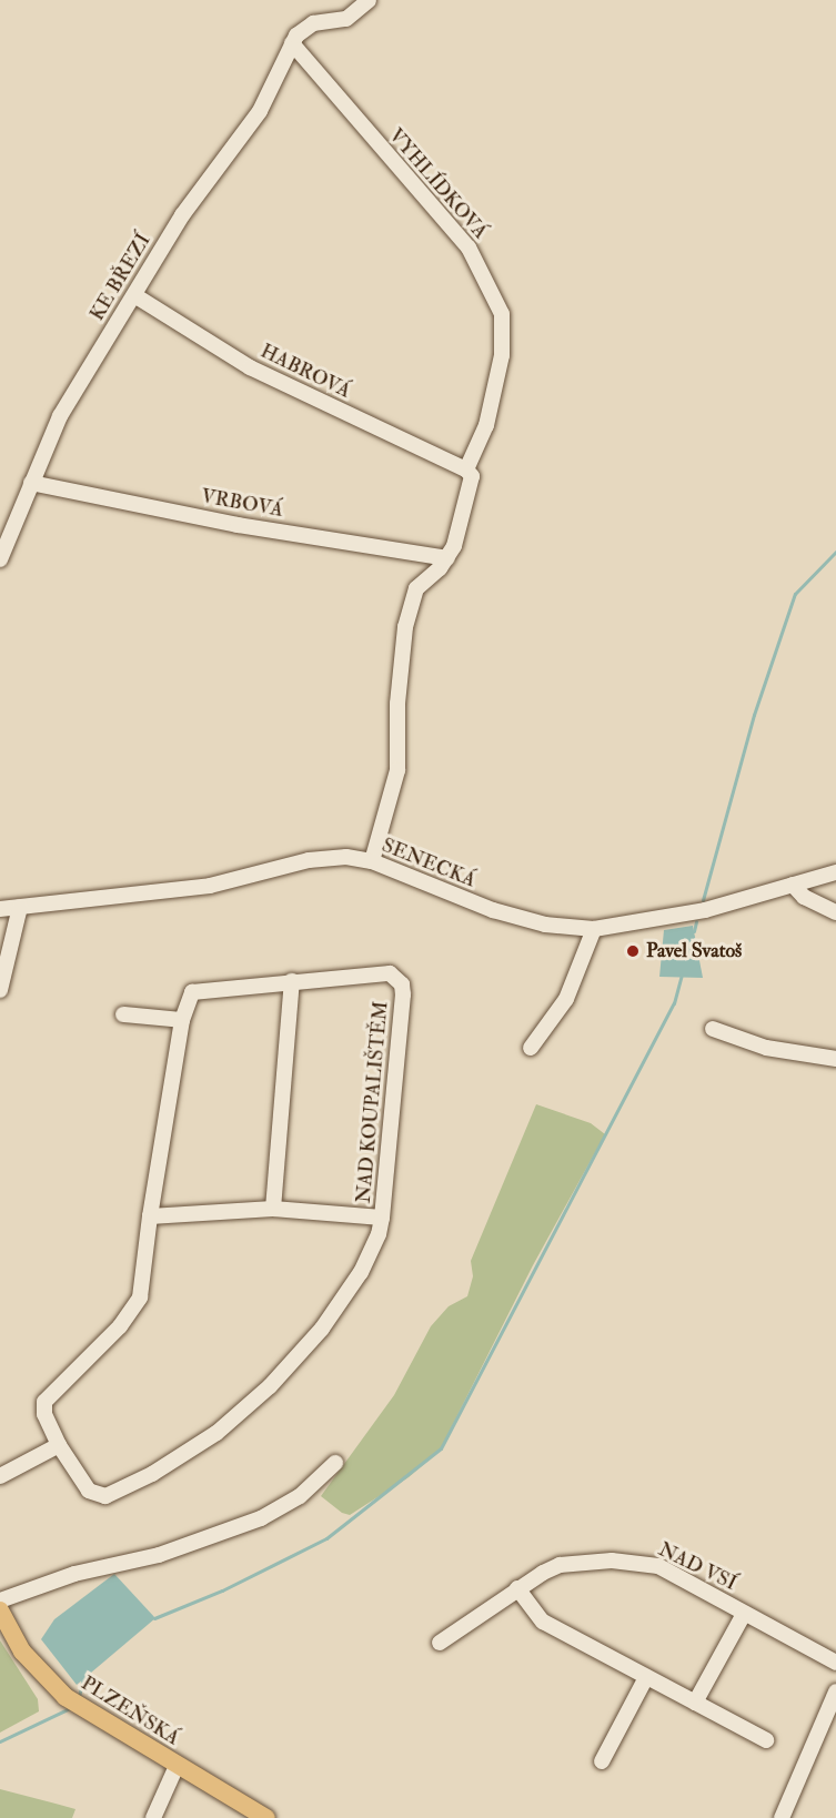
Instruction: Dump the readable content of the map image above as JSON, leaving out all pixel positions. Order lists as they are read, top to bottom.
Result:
{
  "streets": {
    "main road": ["PLZEŇSKÁ"],
    "street": [
      "VYHLÍDKOVÁ",
      "KE BŘEZÍ",
      "HABROVÁ",
      "VRBOVÁ",
      "SENECKÁ",
      "NAD KOUPALIŠTĚM",
      "NAD VSÍ"
    ]
  },
  "crossings": [
    ["VYHLÍDKOVÁ", "KE BŘEZÍ"],
    ["VYHLÍDKOVÁ", "HABROVÁ"],
    ["VYHLÍDKOVÁ", "VRBOVÁ"],
    ["VYHLÍDKOVÁ", "SENECKÁ"],
    ["KE BŘEZÍ", "HABROVÁ"],
    ["KE BŘEZÍ", "VRBOVÁ"]
  ],
  "places": ["Pavel Svatoš"]
}
